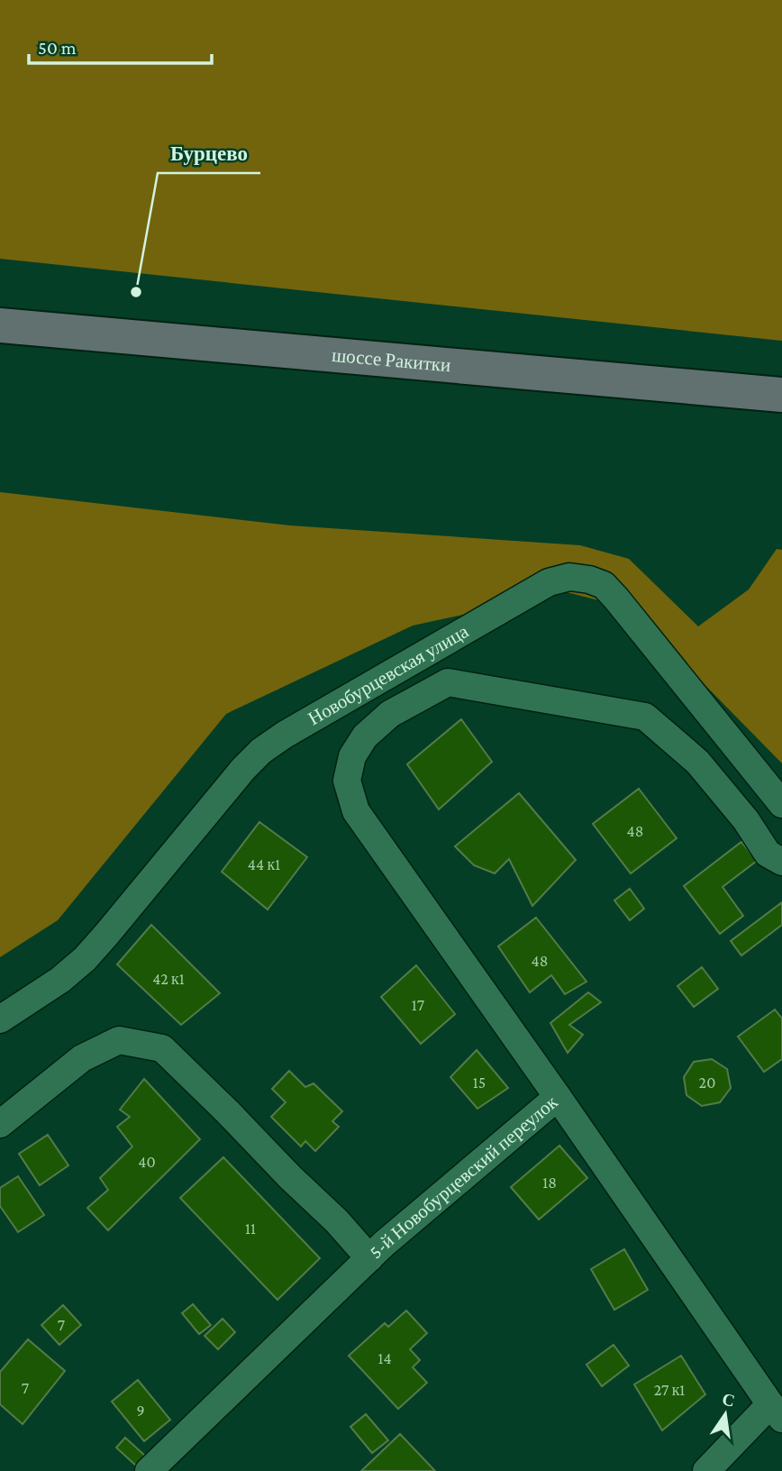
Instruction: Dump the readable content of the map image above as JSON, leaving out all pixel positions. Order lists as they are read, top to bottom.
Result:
{
  "streets": {
    "main road": ["шоссе Ракитки"],
    "street": ["Новобурцевская улица", "5-й Новобурцевский переулок"]
  },
  "places": ["Бурцево"],
  "house_numbers": [
    "48",
    "44 к1",
    "48",
    "42 к1",
    "17",
    "15",
    "20",
    "40",
    "18",
    "11",
    "7",
    "14",
    "7",
    "27 к1",
    "9"
  ],
  "scale_bar": "50 m",
  "north": "top"
}
